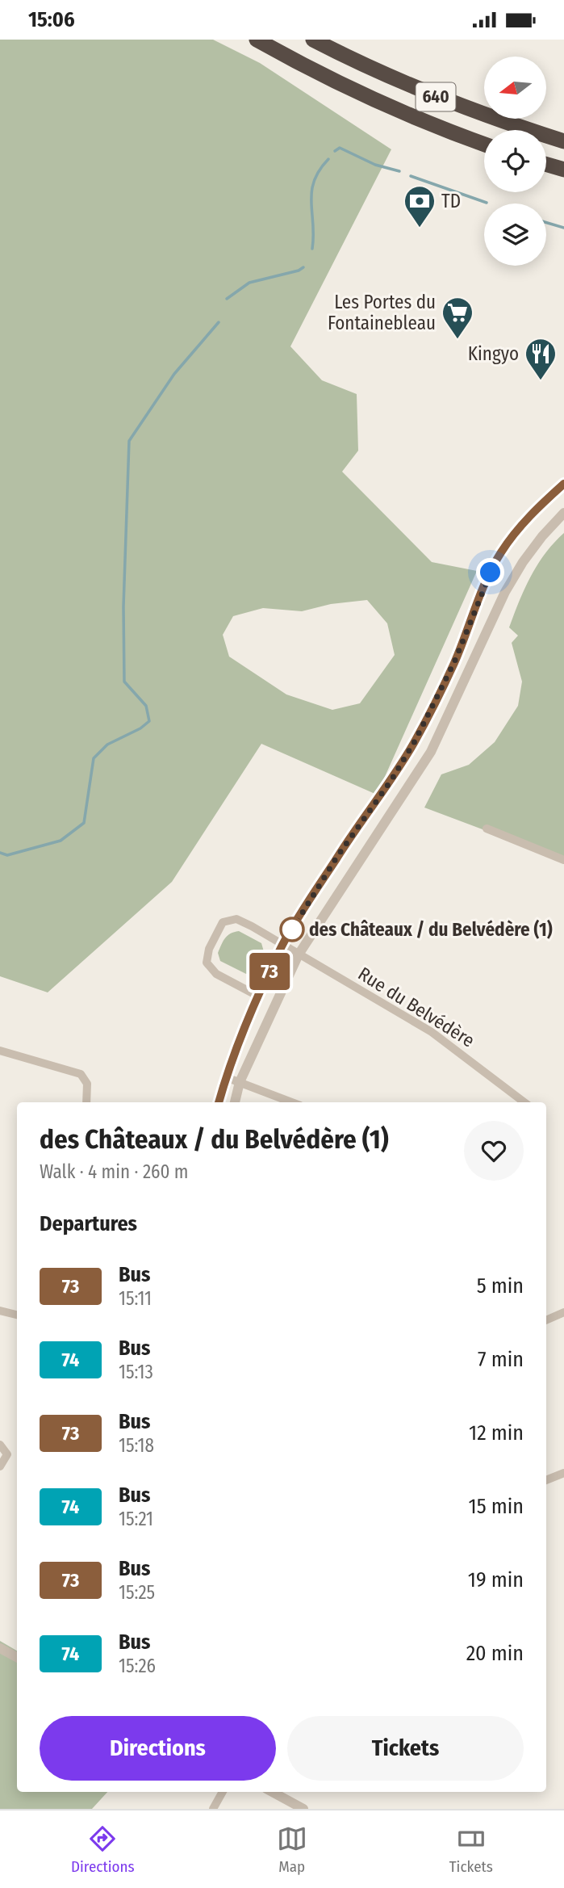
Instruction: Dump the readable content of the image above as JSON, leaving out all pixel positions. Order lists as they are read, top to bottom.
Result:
{
  "streets": {
    "highway": ["640"],
    "street": ["Rue du Belvédère"]
  },
  "places": {
    "bank": ["TD"],
    "supermarket": ["Les Portes du Fontainebleau"],
    "restaurant": ["Kingyo"],
    "other": ["des Châteaux / du Belvédère (1)"]
  },
  "lines": ["bus line 73"],
  "north": "left",
  "page": {
    "status": "15:06",
    "on_map": "73",
    "heading": [
      ["des Châteaux / du Belvédère (1)", "Walk · 4 min · 260 m"],
      "Departures"
    ],
    "list": [
      {
        "mark": "73",
        "name": "Bus",
        "note": "15:11",
        "value": "5 min"
      },
      {
        "mark": "74",
        "name": "Bus",
        "note": "15:13",
        "value": "7 min"
      },
      {
        "mark": "73",
        "name": "Bus",
        "note": "15:18",
        "value": "12 min"
      },
      {
        "mark": "74",
        "name": "Bus",
        "note": "15:21",
        "value": "15 min"
      },
      {
        "mark": "73",
        "name": "Bus",
        "note": "15:25",
        "value": "19 min"
      },
      {
        "mark": "74",
        "name": "Bus",
        "note": "15:26",
        "value": "20 min"
      }
    ],
    "buttons": ["Directions", "Tickets"],
    "tabs": ["Directions", "Map", "Tickets"]
  }
}
